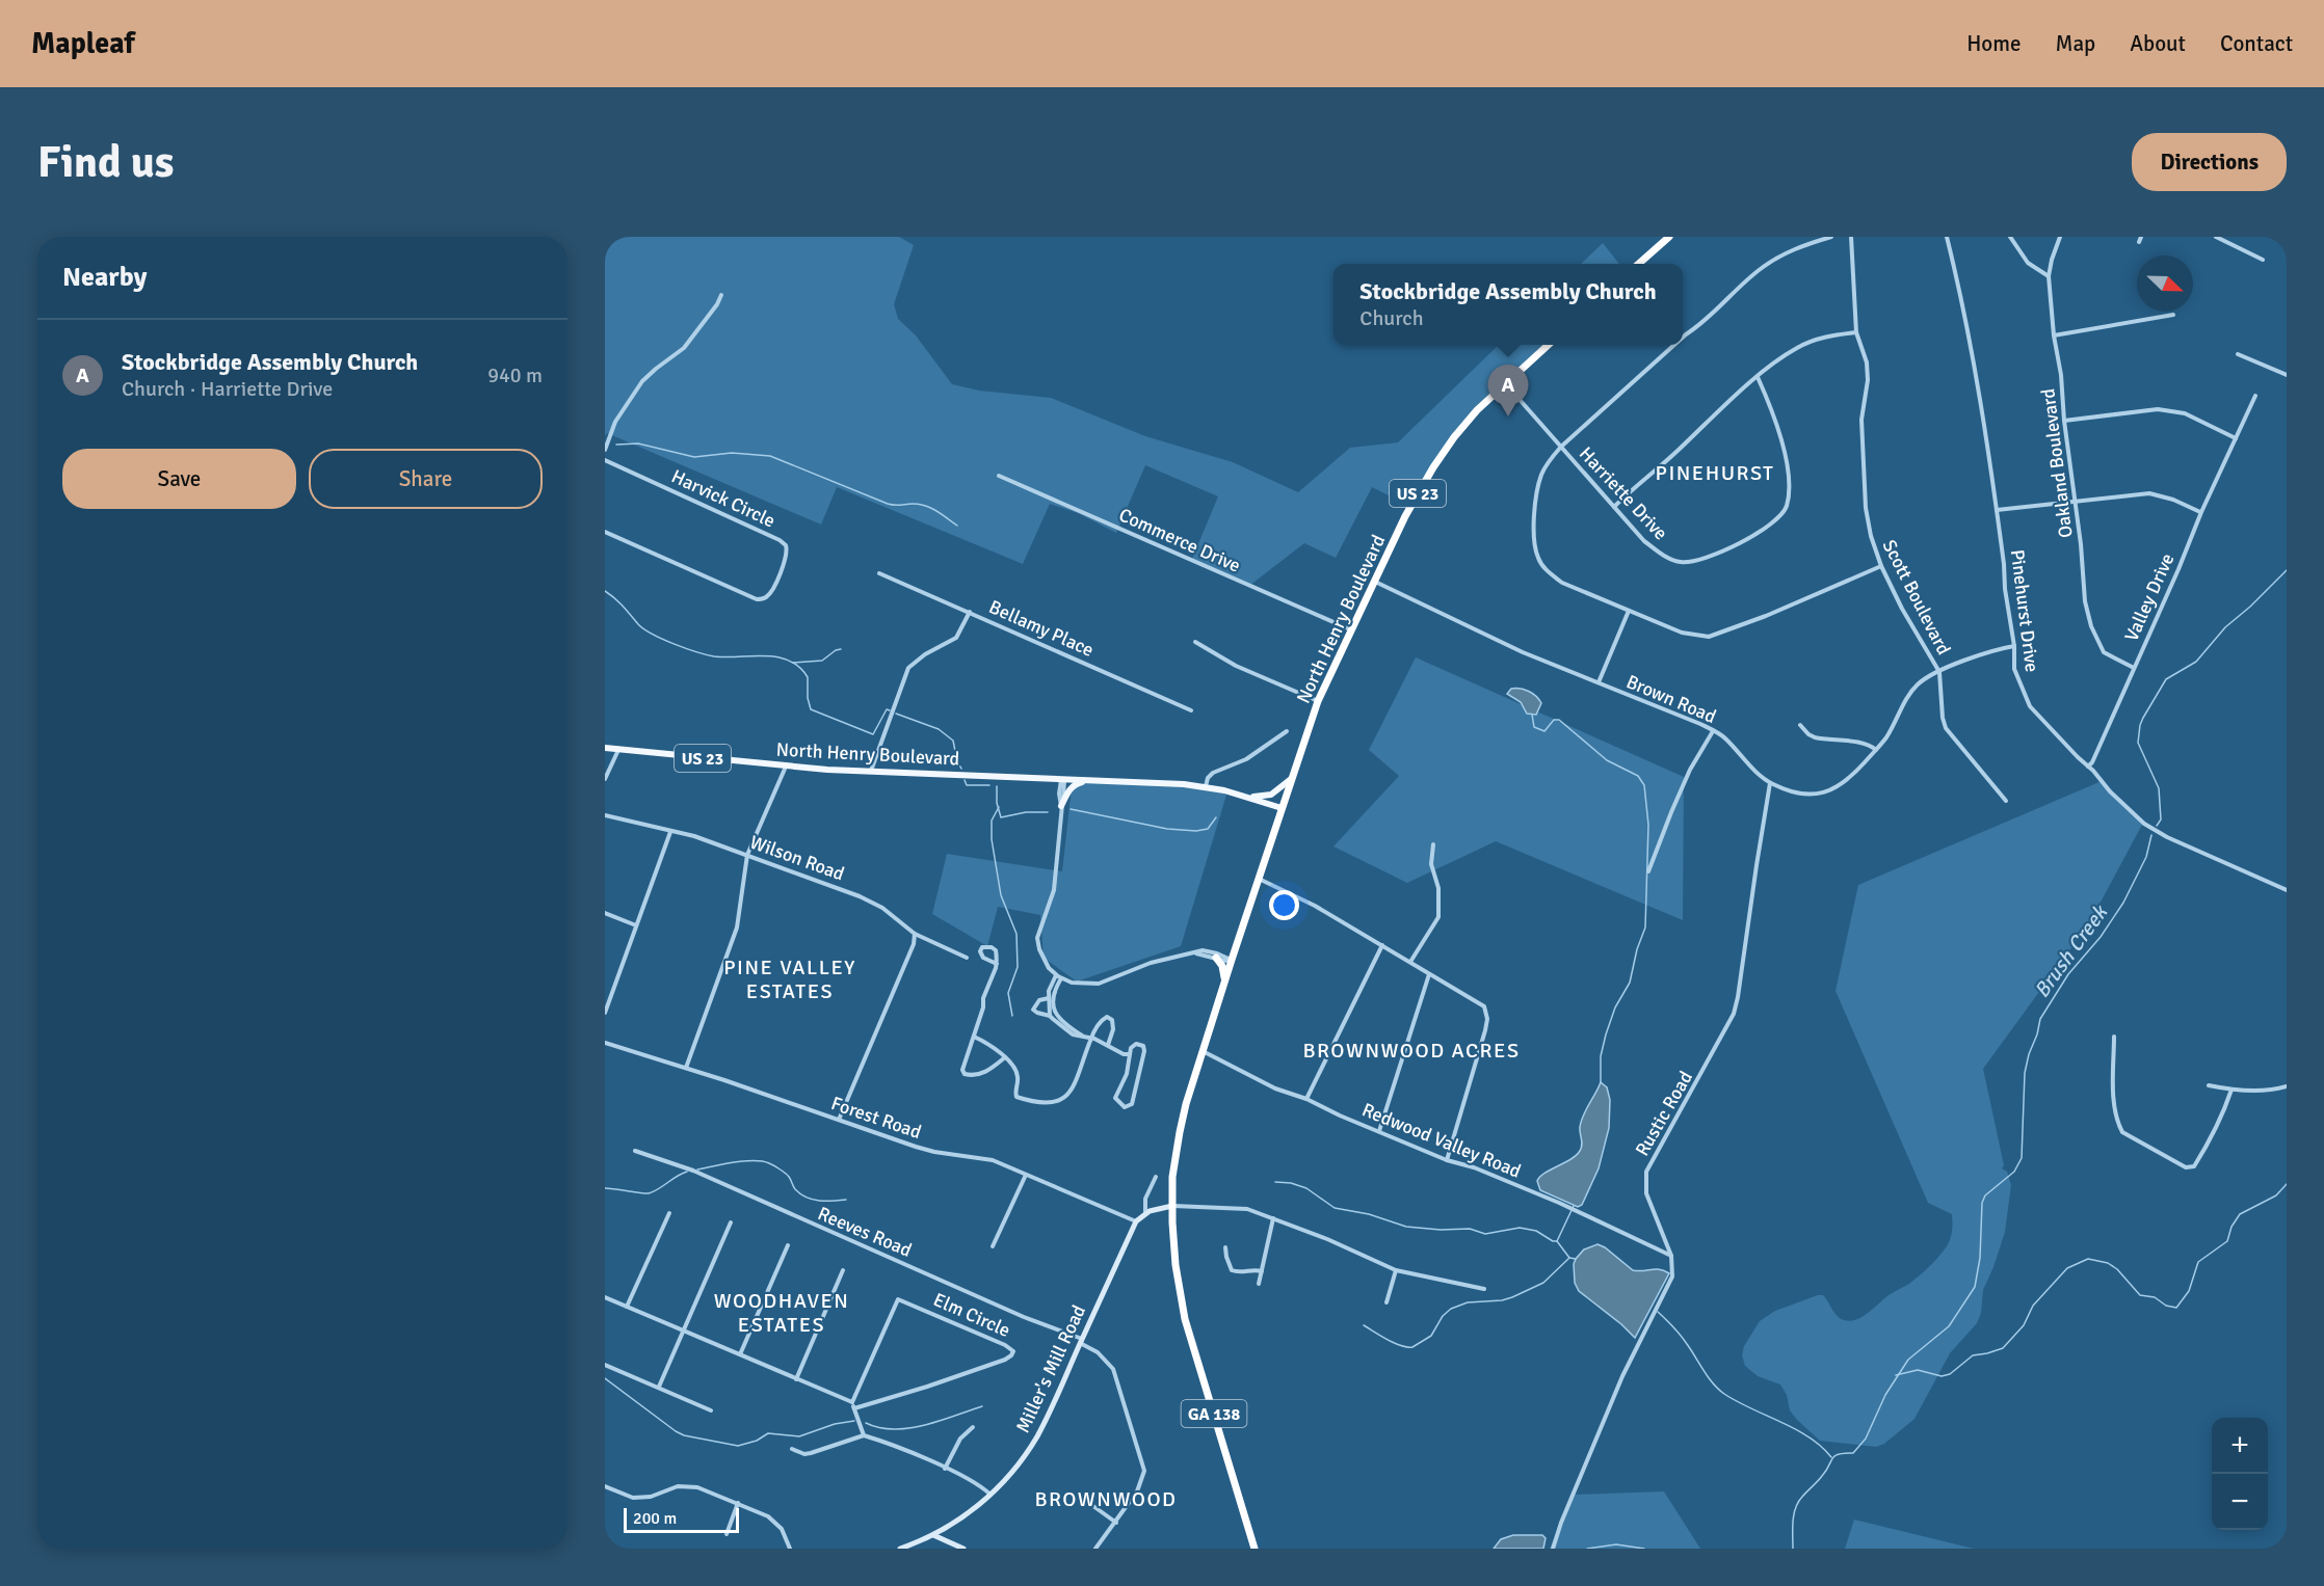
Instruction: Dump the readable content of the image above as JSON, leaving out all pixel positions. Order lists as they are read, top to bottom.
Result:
{
  "streets": {
    "highway": ["US 23", "North Henry Boulevard", "GA 138"],
    "street": [
      "Oakland Boulevard",
      "Harriette Drive",
      "Harvick Circle",
      "Commerce Drive",
      "Scott Boulevard",
      "Valley Drive",
      "Pinehurst Drive",
      "Bellamy Place",
      "Brown Road",
      "Wilson Road",
      "Rustic Road",
      "Forest Road",
      "Redwood Valley Road",
      "Reeves Road",
      "Elm Circle",
      "Miller's Mill Road"
    ]
  },
  "crossings": [
    ["Oakland Boulevard", "Valley Drive"],
    ["US 23", "North Henry Boulevard"],
    ["Harriette Drive", "North Henry Boulevard"],
    ["Commerce Drive", "North Henry Boulevard"],
    ["Scott Boulevard", "Brown Road"],
    ["Valley Drive", "Pinehurst Drive"],
    ["Pinehurst Drive", "Brown Road"],
    ["North Henry Boulevard", "Brown Road"],
    ["North Henry Boulevard", "GA 138"],
    ["Brown Road", "Rustic Road"],
    ["Rustic Road", "Redwood Valley Road"],
    ["Forest Road", "Miller's Mill Road"],
    ["Redwood Valley Road", "GA 138"],
    ["Reeves Road", "Miller's Mill Road"],
    ["Miller's Mill Road", "GA 138"]
  ],
  "districts": [
    "PINEHURST",
    "PINE VALLEY ESTATES",
    "BROWNWOOD ACRES",
    "WOODHAVEN ESTATES",
    "BROWNWOOD"
  ],
  "water": ["Brush Creek"],
  "scale_bar": "200 m",
  "north": "bottom right",
  "page": {
    "header": "Mapleaf",
    "nav": [
      "Home",
      "Map",
      "About",
      "Contact"
    ],
    "buttons": [
      "Directions",
      ["Save", "Share"]
    ],
    "title": "Find us",
    "heading": "Nearby",
    "popup": ["Stockbridge Assembly Church", "Church"],
    "list": [
      {
        "mark": "A",
        "name": "Stockbridge Assembly Church",
        "note": "Church · Harriette Drive",
        "value": "940 m"
      }
    ],
    "pins": "A",
    "map_buttons": ["+", "−"],
    "scale": "200 m"
  }
}
